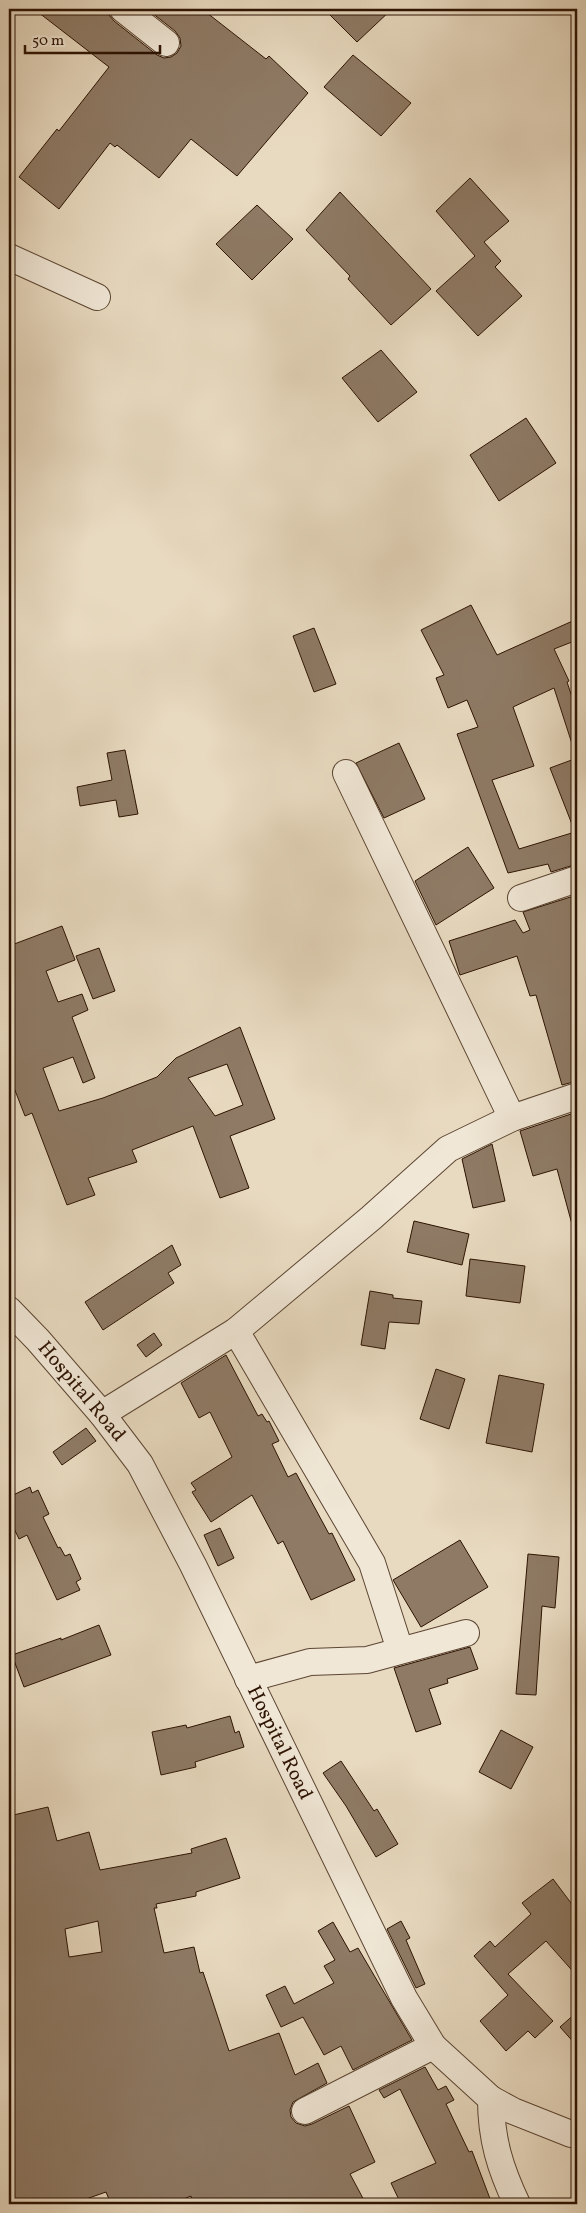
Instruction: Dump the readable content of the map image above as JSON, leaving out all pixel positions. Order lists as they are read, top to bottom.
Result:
{
  "streets": {
    "street": ["Hospital Road"]
  },
  "scale_bar": "50 m"
}
